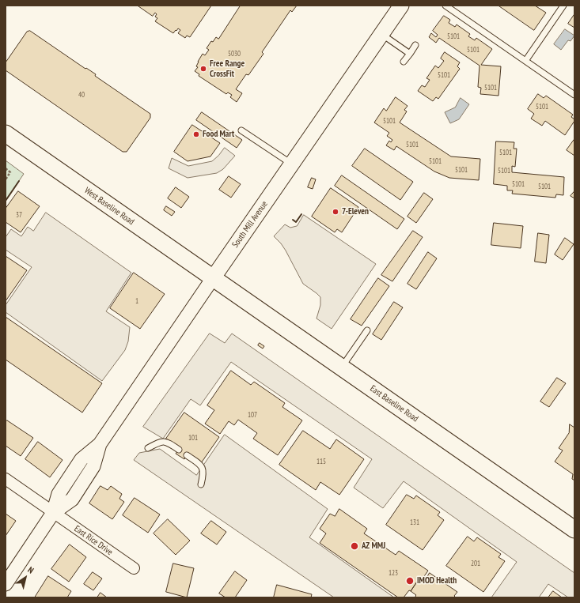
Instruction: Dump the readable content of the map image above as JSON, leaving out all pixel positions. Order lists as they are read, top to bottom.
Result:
{
  "streets": {
    "main road": ["West Baseline Road", "South Mill Avenue", "East Baseline Road"],
    "street": ["East Rice Drive"]
  },
  "crossings": [
    ["West Baseline Road", "South Mill Avenue"],
    ["West Baseline Road", "East Baseline Road"],
    ["South Mill Avenue", "East Baseline Road"],
    ["South Mill Avenue", "East Rice Drive"]
  ],
  "places": [
    "Free Range CrossFit",
    "Food Mart",
    "7-Eleven",
    "AZ MMJ",
    "IMOD Health"
  ],
  "house_numbers": [
    "5101",
    "5101",
    "5030",
    "5101",
    "5101",
    "40",
    "5101",
    "5101",
    "5101",
    "5101",
    "5101",
    "5101",
    "5101",
    "5101",
    "5101",
    "37",
    "1",
    "107",
    "101",
    "115",
    "131",
    "201",
    "123"
  ],
  "north": "top right"
}
